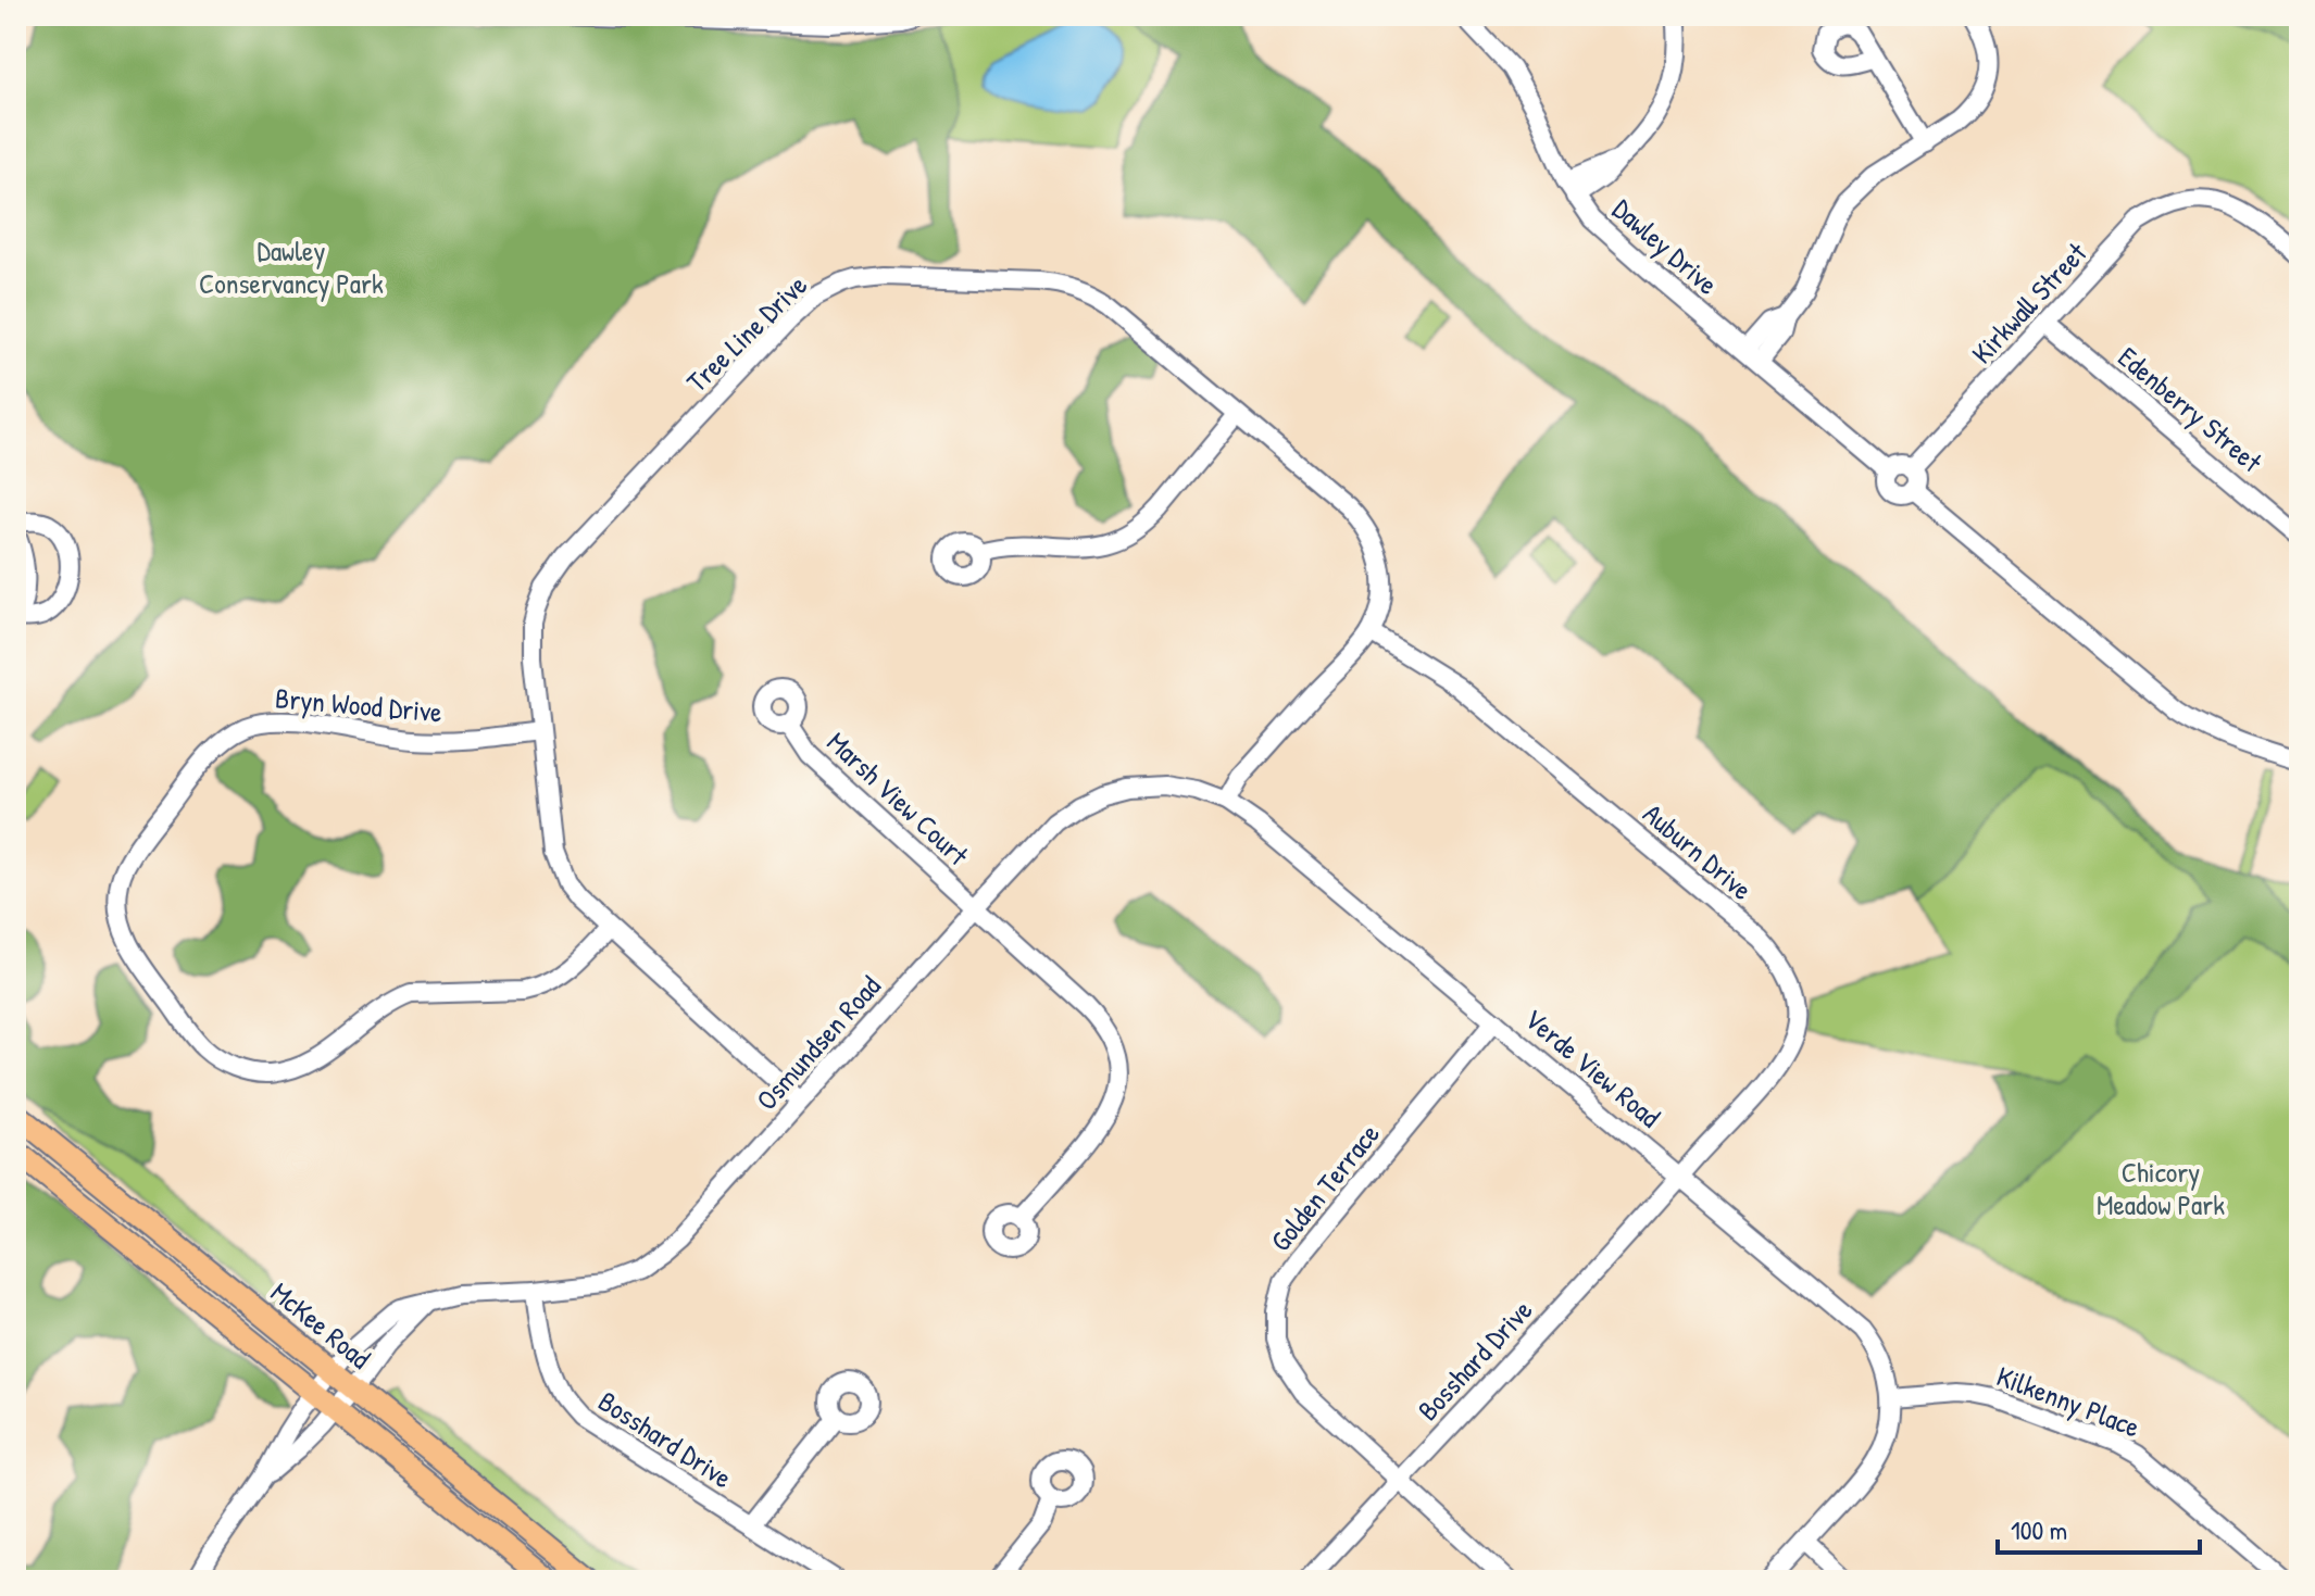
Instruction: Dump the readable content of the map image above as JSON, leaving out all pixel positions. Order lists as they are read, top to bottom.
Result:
{
  "streets": {
    "main road": ["McKee Road"],
    "street": [
      "Dawley Drive",
      "Kirkwall Street",
      "Tree Line Drive",
      "Edenberry Street",
      "Bryn Wood Drive",
      "Marsh View Court",
      "Auburn Drive",
      "Osmundsen Road",
      "Verde View Road",
      "Golden Terrace",
      "Bosshard Drive",
      "Kilkenny Place"
    ]
  },
  "crossings": [
    ["Dawley Drive", "Kirkwall Street"],
    ["Kirkwall Street", "Edenberry Street"],
    ["Tree Line Drive", "Bryn Wood Drive"],
    ["Tree Line Drive", "Auburn Drive"],
    ["Tree Line Drive", "Osmundsen Road"],
    ["Tree Line Drive", "Verde View Road"],
    ["Marsh View Court", "Osmundsen Road"],
    ["Auburn Drive", "Verde View Road"],
    ["Auburn Drive", "Bosshard Drive"],
    ["Osmundsen Road", "Verde View Road"],
    ["Osmundsen Road", "McKee Road"],
    ["Osmundsen Road", "Bosshard Drive"],
    ["Verde View Road", "Golden Terrace"],
    ["Verde View Road", "Bosshard Drive"],
    ["Verde View Road", "Kilkenny Place"],
    ["Golden Terrace", "Bosshard Drive"]
  ],
  "parks": ["Dawley Conservancy Park", "Chicory Meadow Park"],
  "scale_bar": "100 m"
}
